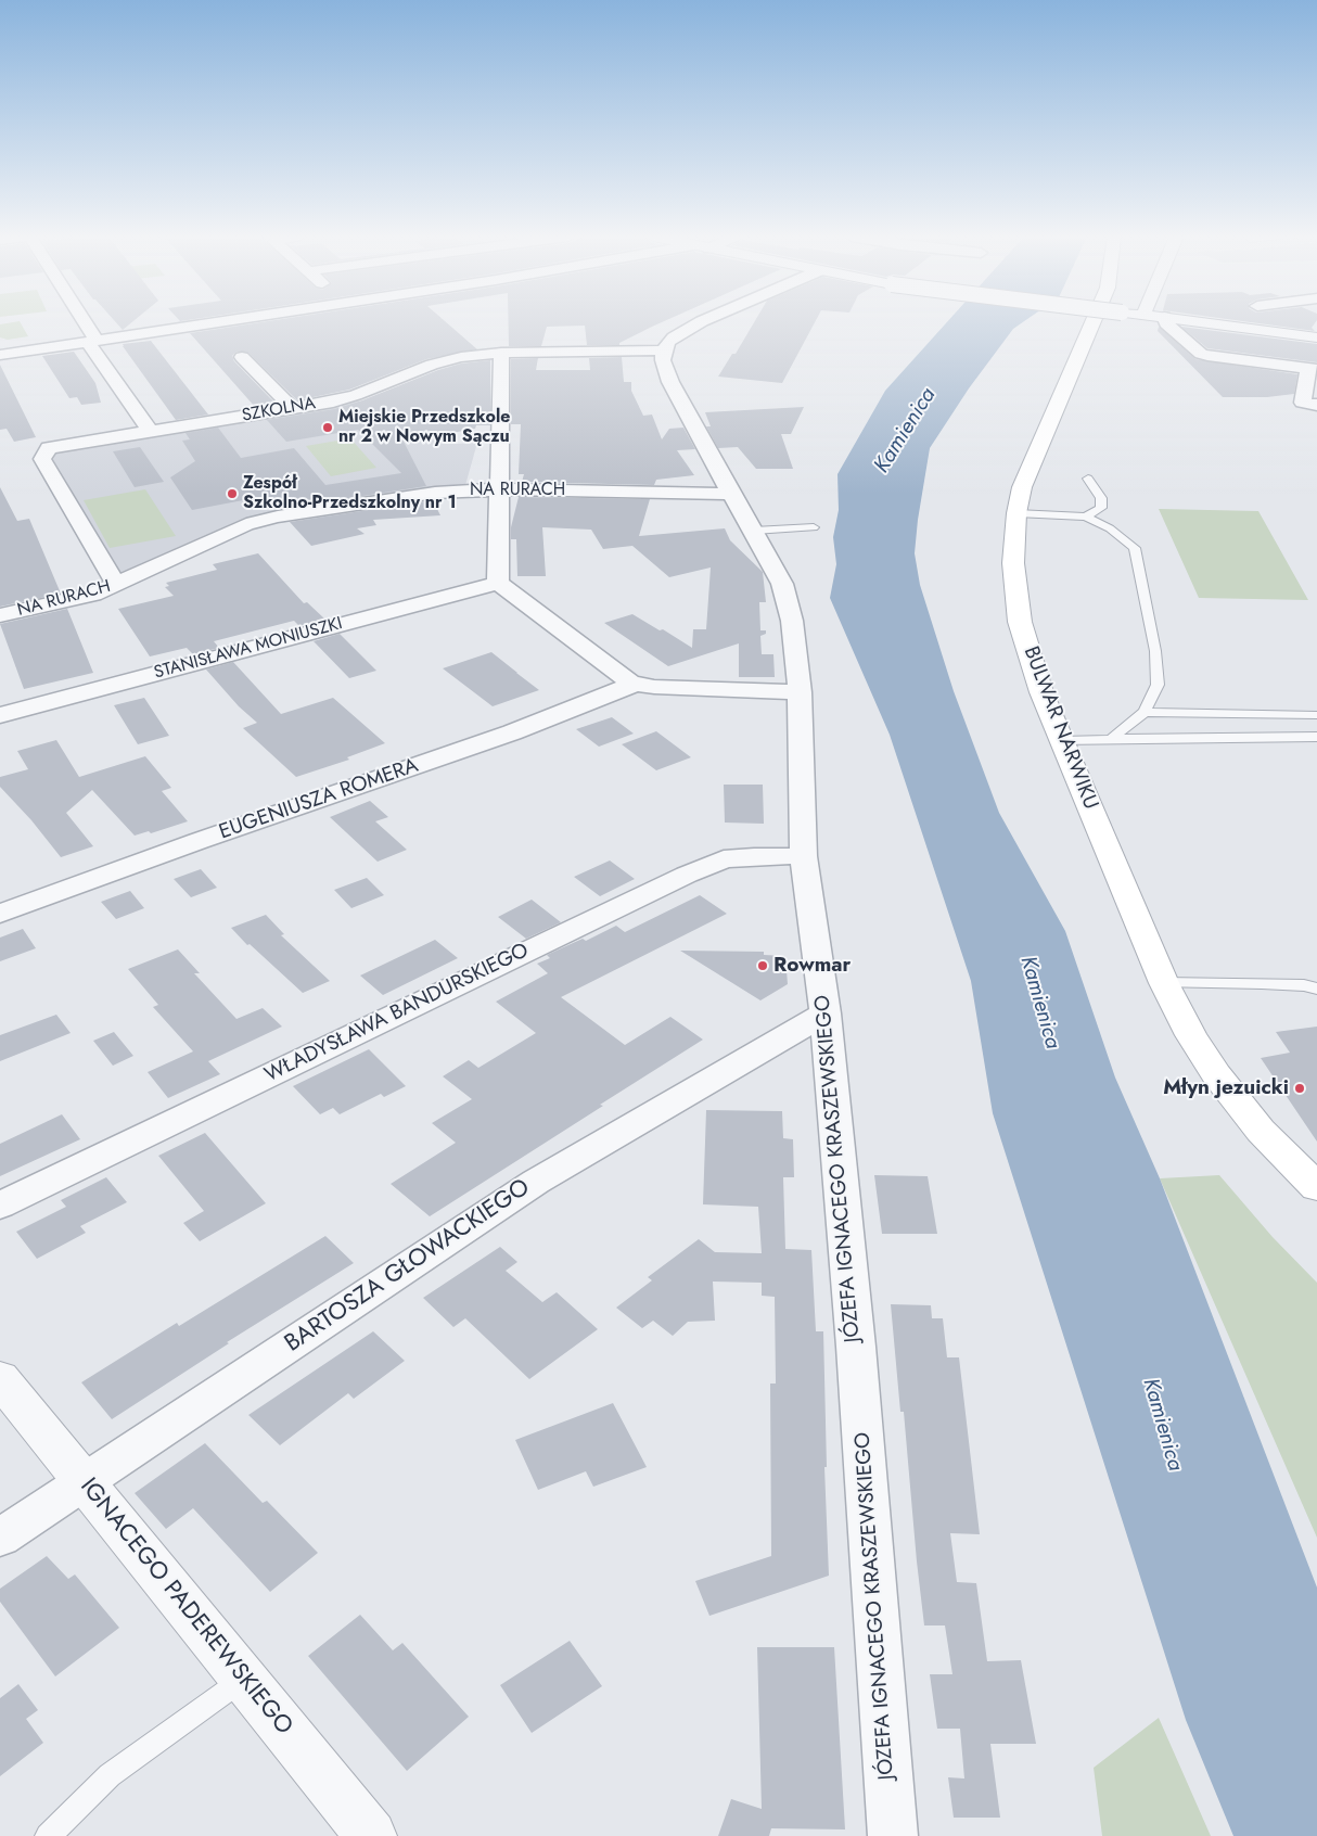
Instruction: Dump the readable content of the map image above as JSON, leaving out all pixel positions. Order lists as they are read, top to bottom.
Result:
{
  "streets": {
    "main road": ["BULWAR NARWIKU"],
    "street": [
      "SZKOLNA",
      "NA RURACH",
      "STANISŁAWA MONIUSZKI",
      "EUGENIUSZA ROMERA",
      "WŁADYSŁAWA BANDURSKIEGO",
      "JÓZEFA IGNACEGO KRASZEWSKIEGO",
      "BARTOSZA GŁOWACKIEGO",
      "IGNACEGO PADEREWSKIEGO"
    ]
  },
  "crossings": [
    ["SZKOLNA", "NA RURACH"],
    ["SZKOLNA", "JÓZEFA IGNACEGO KRASZEWSKIEGO"],
    ["NA RURACH", "JÓZEFA IGNACEGO KRASZEWSKIEGO"],
    ["WŁADYSŁAWA BANDURSKIEGO", "JÓZEFA IGNACEGO KRASZEWSKIEGO"],
    ["JÓZEFA IGNACEGO KRASZEWSKIEGO", "BARTOSZA GŁOWACKIEGO"],
    ["BARTOSZA GŁOWACKIEGO", "IGNACEGO PADEREWSKIEGO"]
  ],
  "water": ["Kamienica"],
  "places": [
    "Miejskie Przedszkole nr 2 w Nowym Sączu",
    "Zespół Szkolno-Przedszkolny nr 1",
    "Rowmar",
    "Młyn jezuicki"
  ]
}
